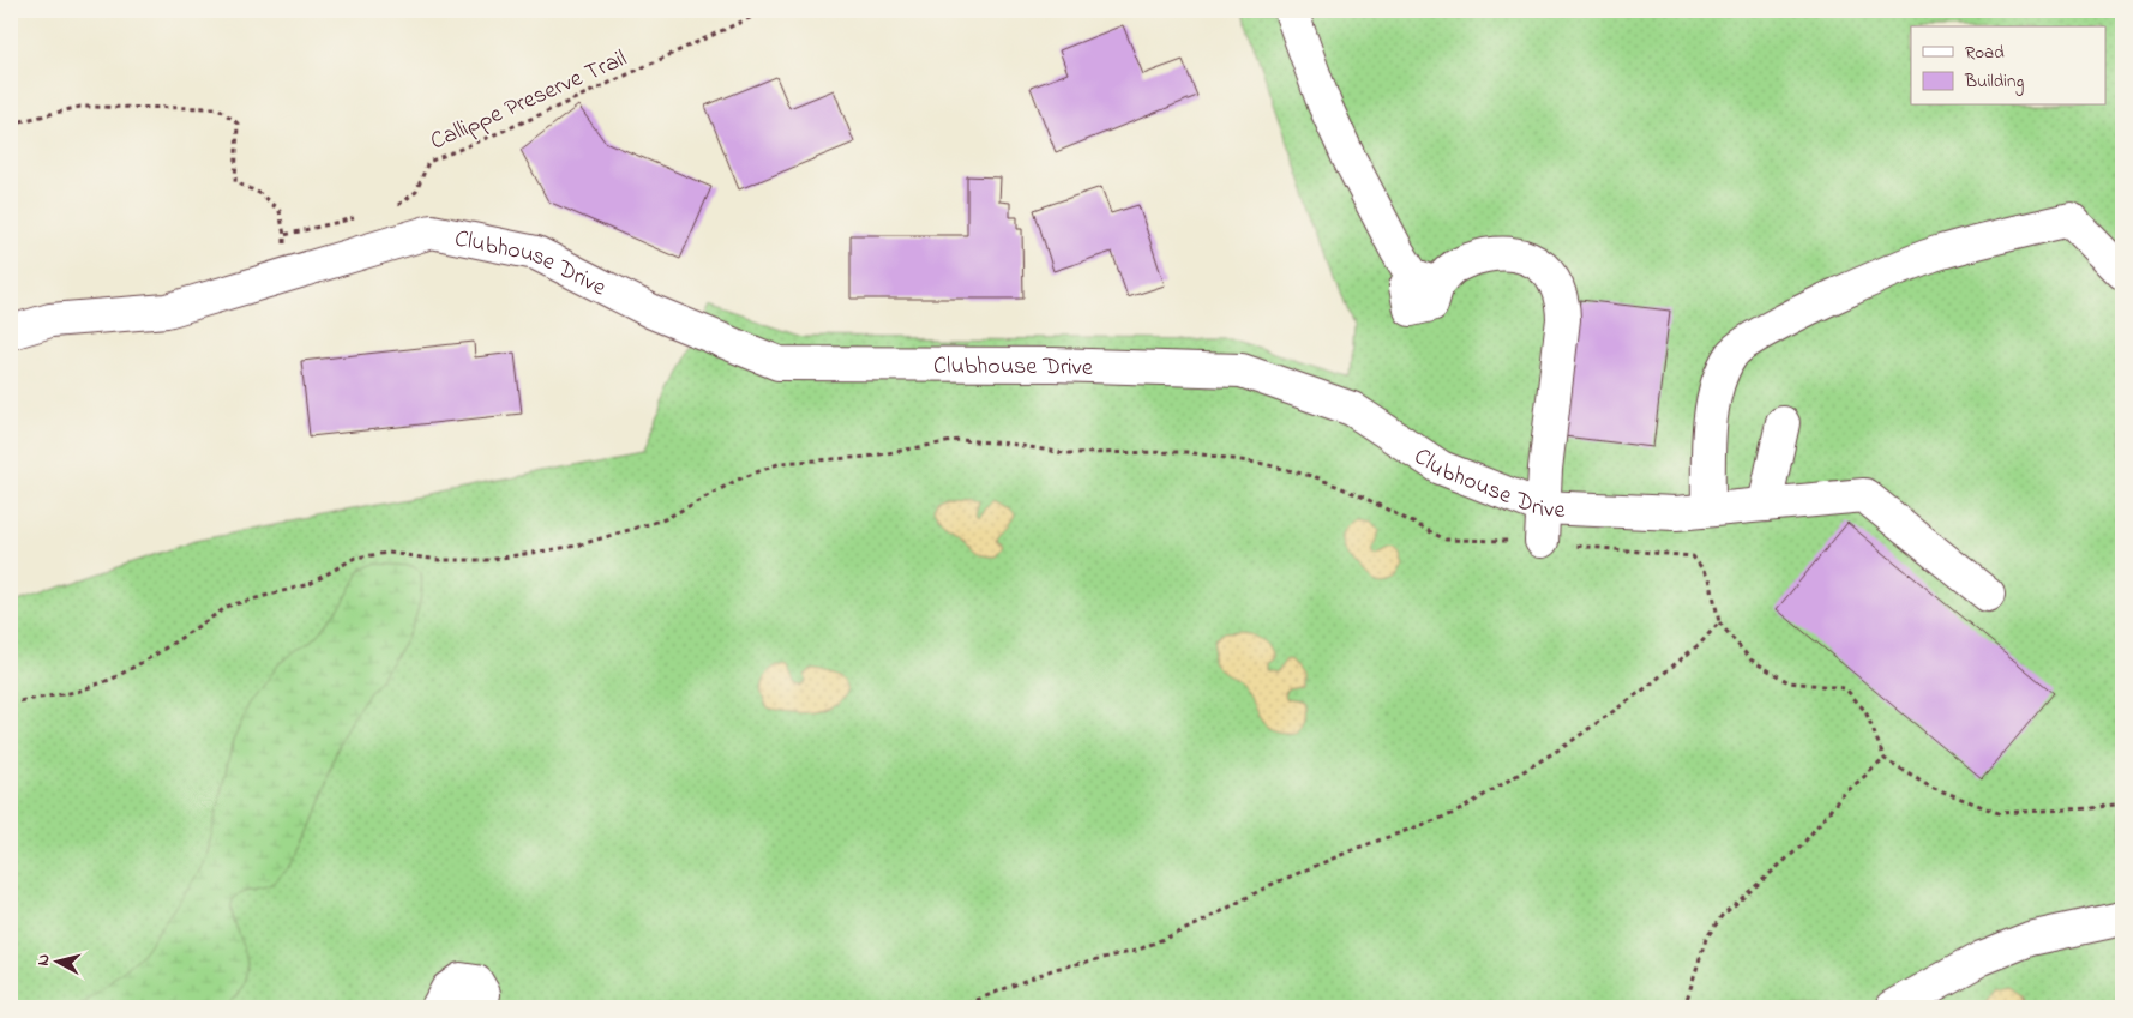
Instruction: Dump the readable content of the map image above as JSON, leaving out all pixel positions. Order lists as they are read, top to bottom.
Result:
{
  "streets": {
    "street": ["Clubhouse Drive"],
    "path": ["Callippe Preserve Trail"]
  },
  "legend": ["Road", "Building"],
  "north": "left"
}
